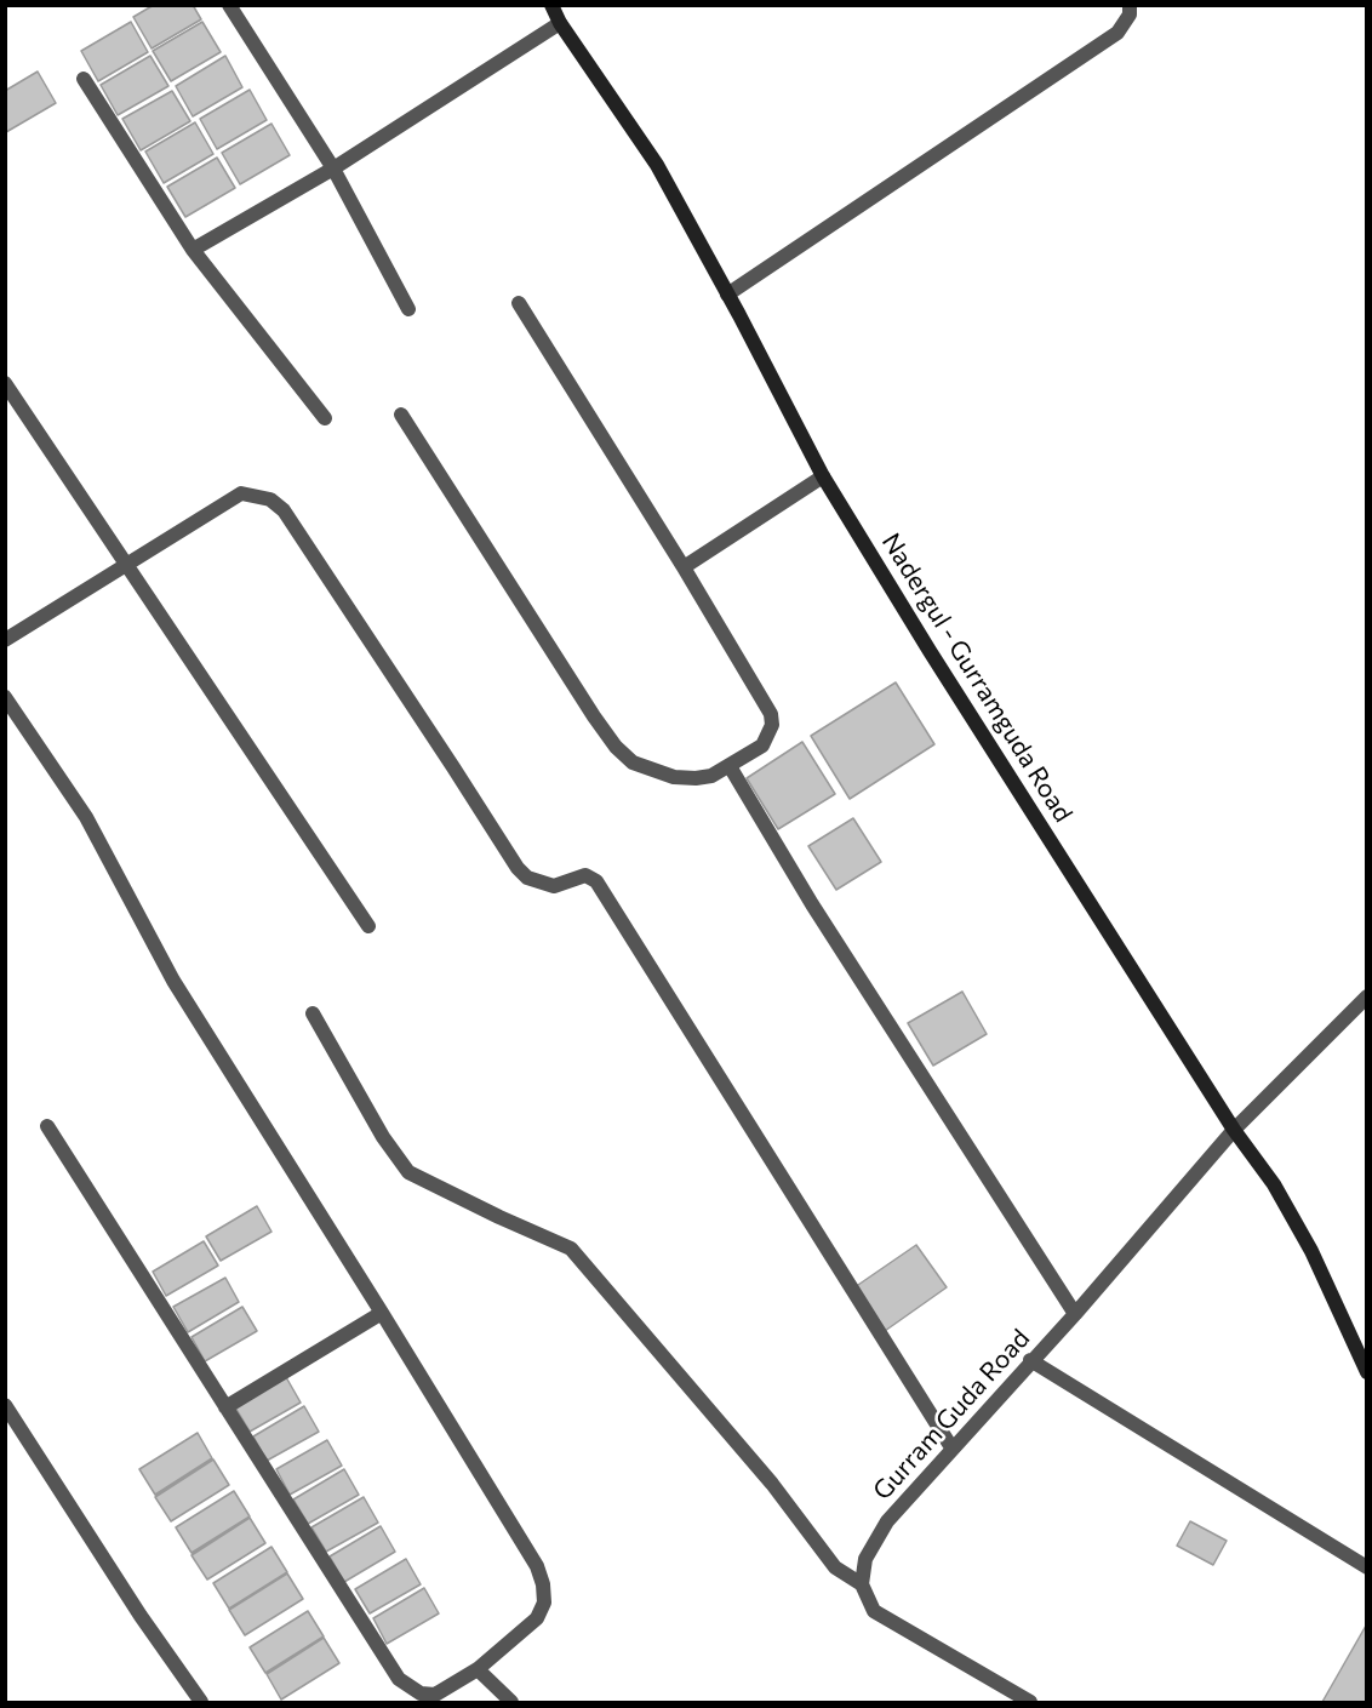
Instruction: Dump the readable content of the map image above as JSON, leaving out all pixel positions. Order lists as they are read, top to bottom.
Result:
{
  "streets": {
    "main road": ["Nadergul - Gurramguda Road"],
    "street": ["Gurram Guda Road"]
  },
  "crossings": [
    ["Nadergul - Gurramguda Road", "Gurram Guda Road"]
  ]
}
